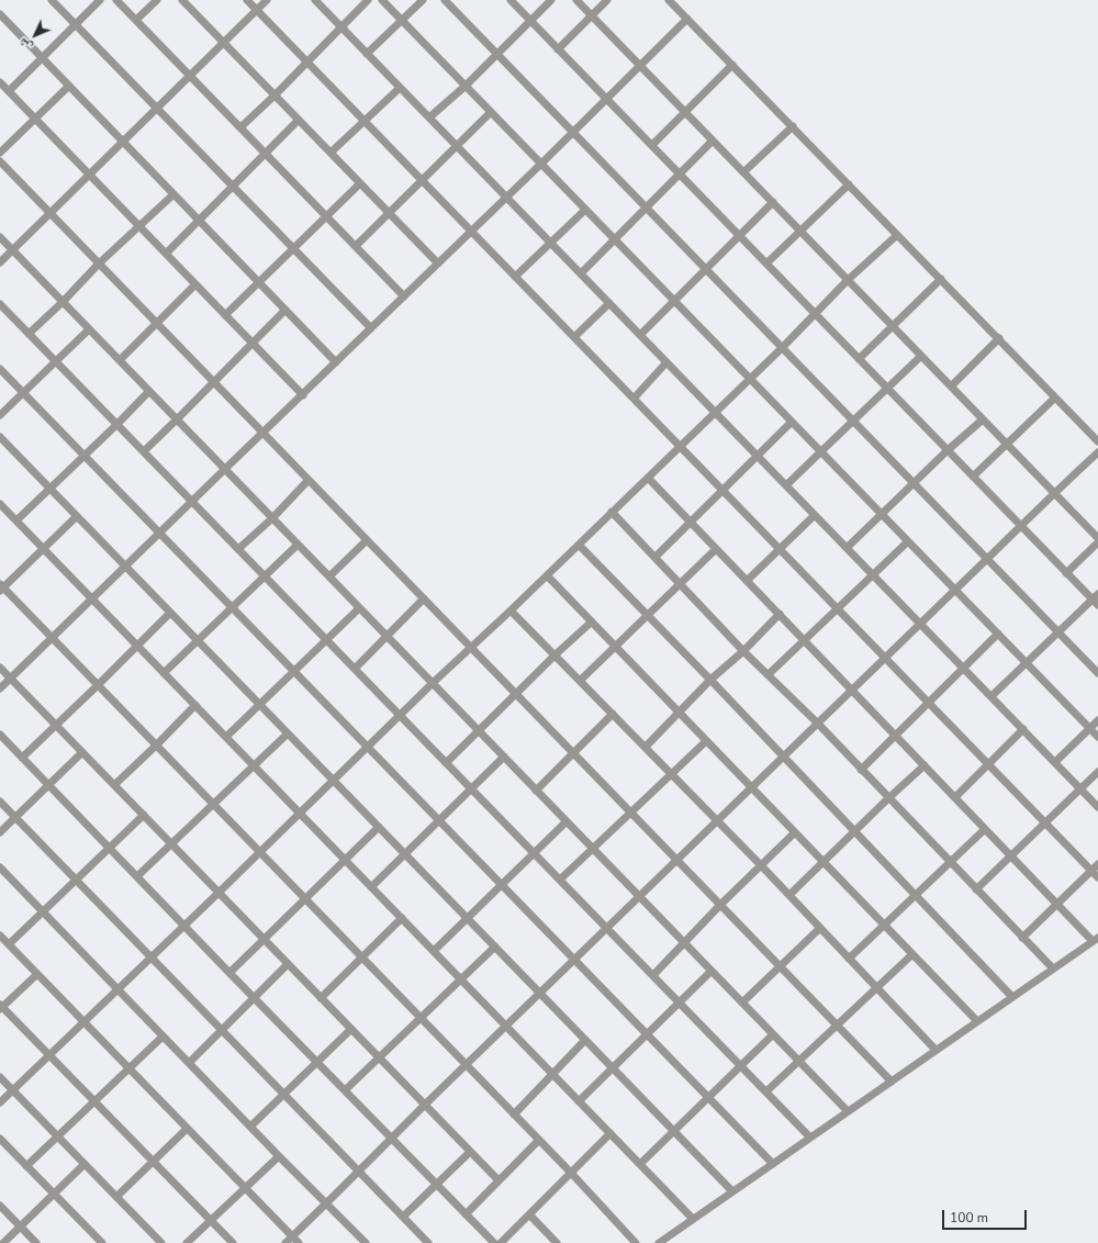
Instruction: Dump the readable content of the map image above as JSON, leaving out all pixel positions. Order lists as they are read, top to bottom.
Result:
{
  "scale_bar": "100 m",
  "north": "bottom left"
}
